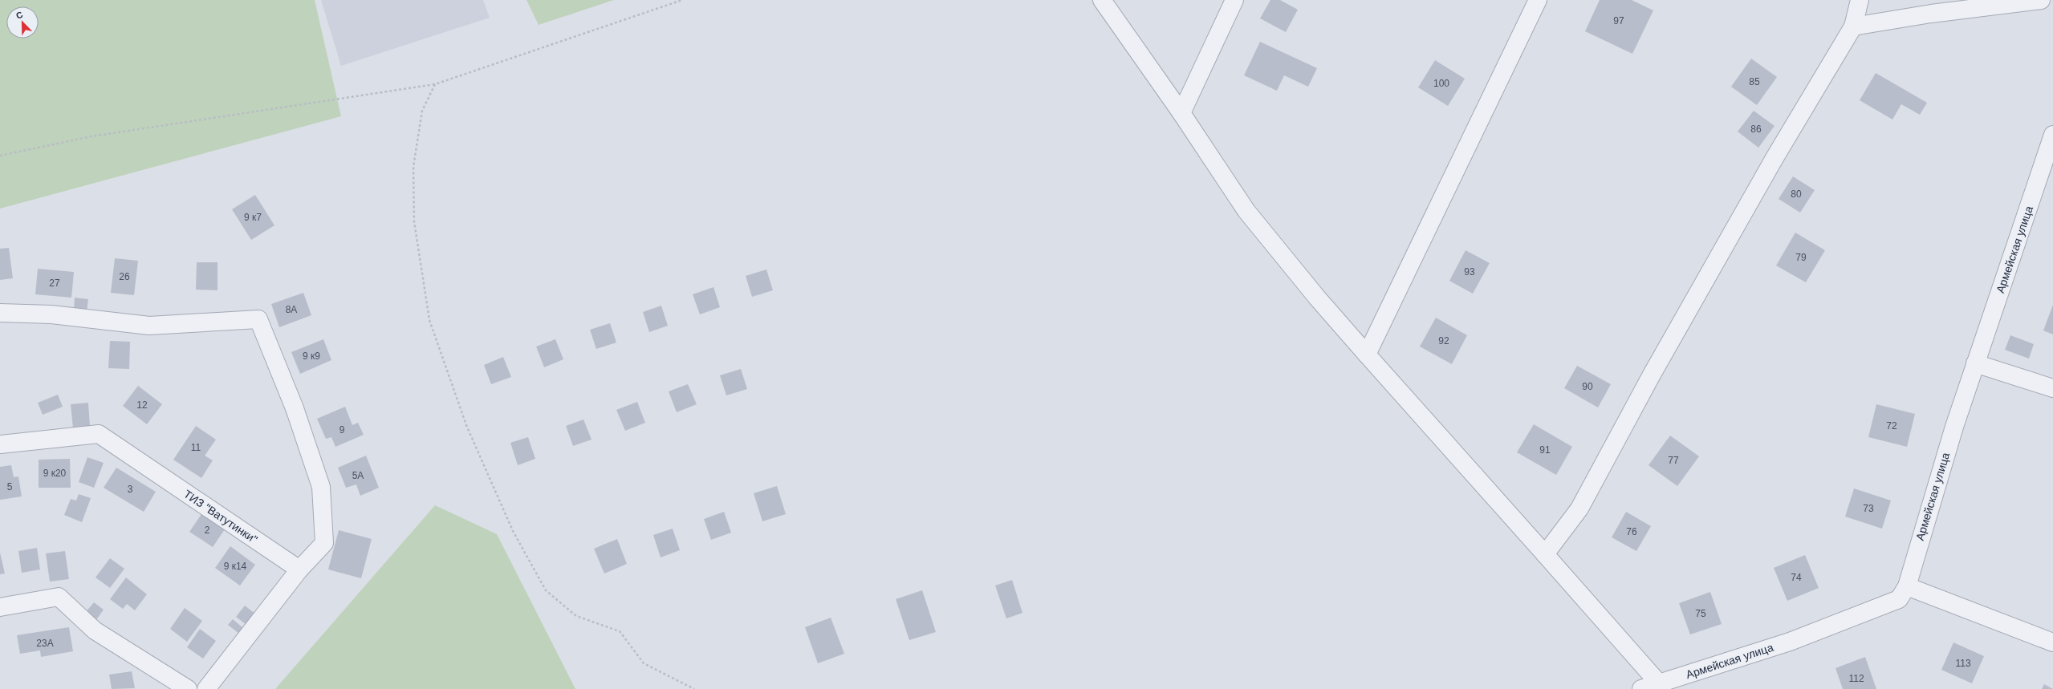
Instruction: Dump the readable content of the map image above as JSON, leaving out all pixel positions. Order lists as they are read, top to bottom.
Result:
{
  "streets": {
    "street": ["Армейская улица", "ТИЗ \"Ватутинки\""]
  },
  "house_numbers": [
    "97",
    "85",
    "100",
    "86",
    "80",
    "9 к7",
    "79",
    "93",
    "26",
    "27",
    "8А",
    "92",
    "9 к9",
    "90",
    "12",
    "72",
    "9",
    "11",
    "91",
    "77",
    "9 к20",
    "5А",
    "5",
    "3",
    "73",
    "2",
    "76",
    "9 к14",
    "74",
    "75",
    "23А",
    "113",
    "112"
  ],
  "north": "top left"
}
